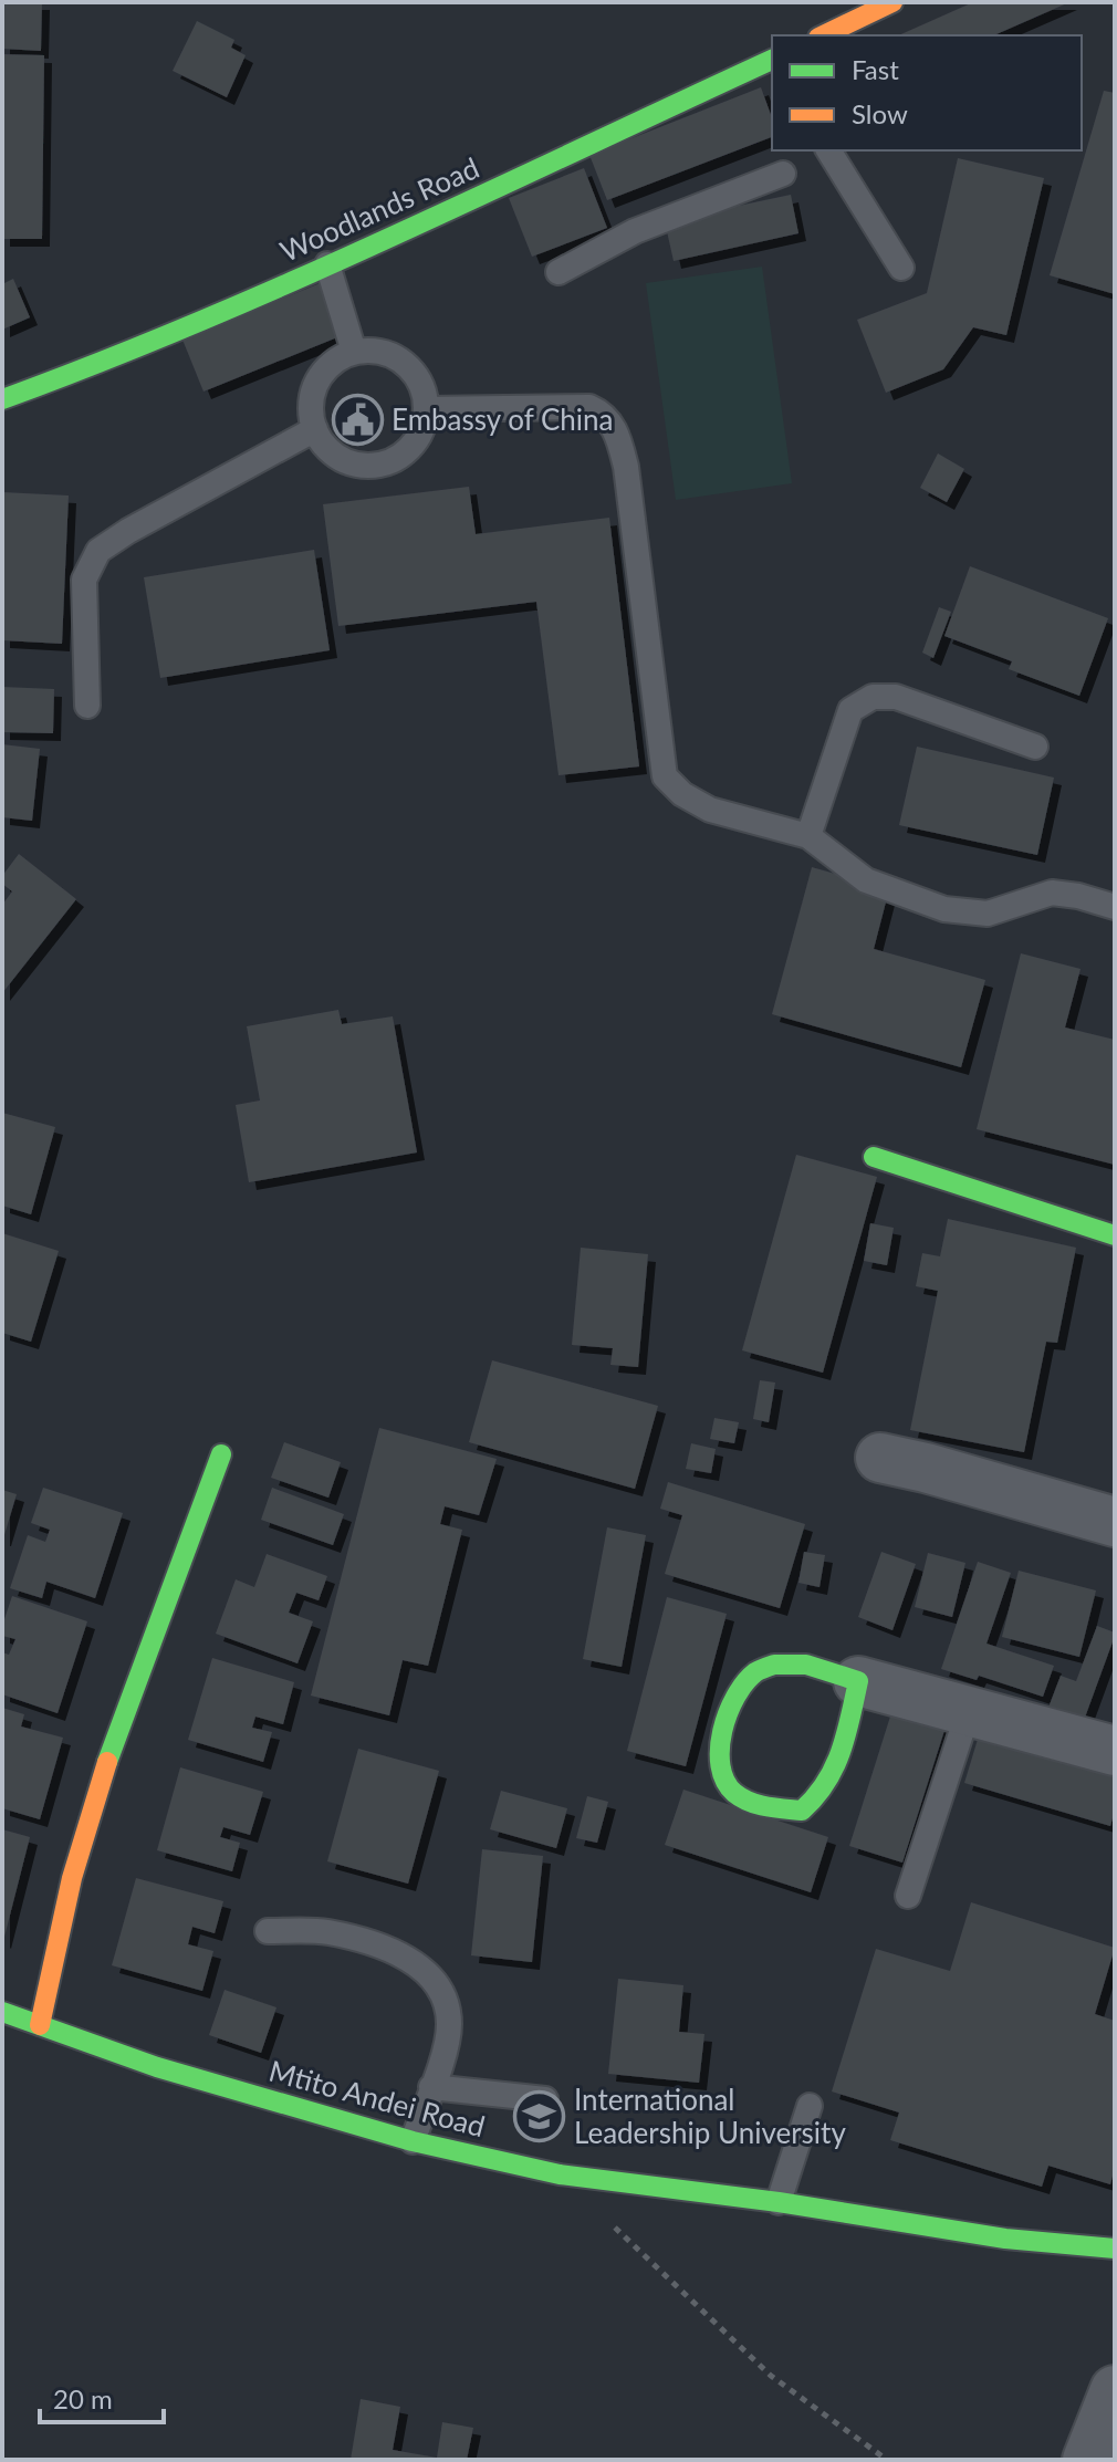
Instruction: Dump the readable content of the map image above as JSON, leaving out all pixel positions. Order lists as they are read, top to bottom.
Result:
{
  "streets": {
    "street": ["Woodlands Road", "Mtito Andei Road"]
  },
  "places": {
    "public building": ["Embassy of China"],
    "school or university": ["International Leadership University"]
  },
  "legend": ["Fast", "Slow"],
  "scale_bar": "20 m"
}
